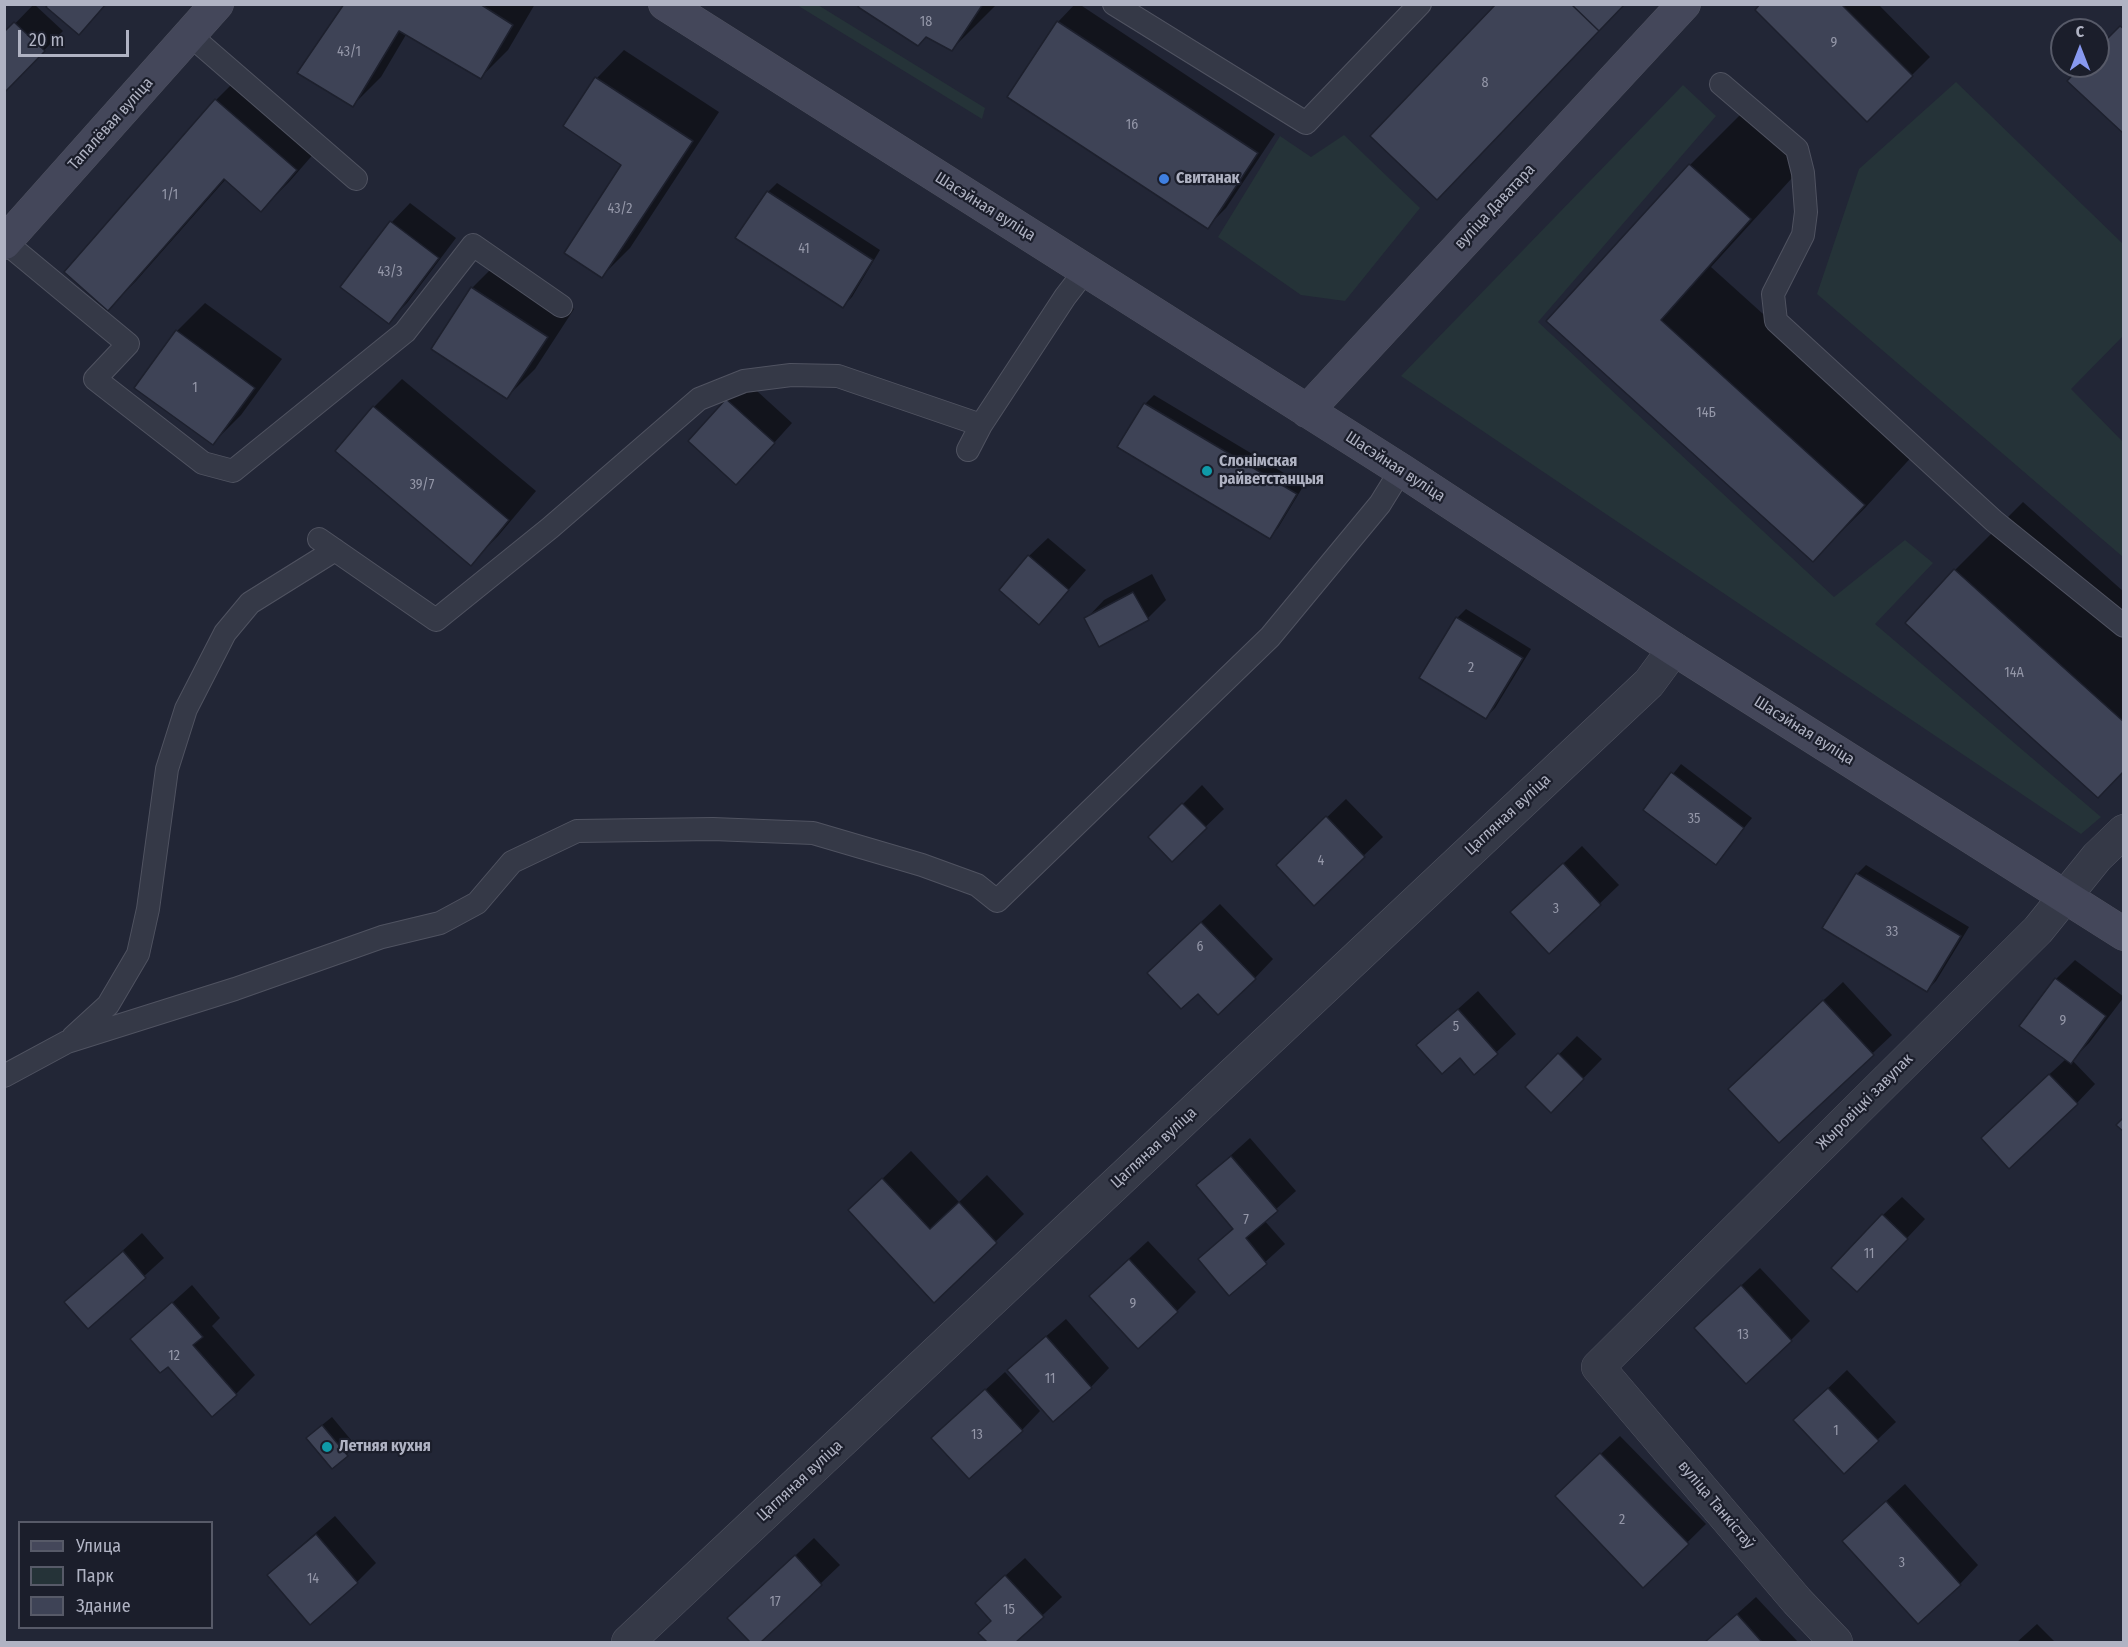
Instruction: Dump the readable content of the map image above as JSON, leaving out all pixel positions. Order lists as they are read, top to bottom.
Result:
{
  "streets": {
    "main road": ["Тапалёвая вуліца", "Шасэйная вуліца", "вуліца Даватара"],
    "street": ["Цагляная вуліца", "Жыровіцкі завулак", "вуліца Танкістаў"]
  },
  "crossings": [
    ["Шасэйная вуліца", "вуліца Даватара"],
    ["Шасэйная вуліца", "Цагляная вуліца"],
    ["Шасэйная вуліца", "Жыровіцкі завулак"],
    ["Жыровіцкі завулак", "вуліца Танкістаў"]
  ],
  "places": ["Свитанак", "Слонімская райветстанцыя", "Летняя кухня"],
  "house_numbers": [
    "18",
    "9",
    "43/1",
    "8",
    "16",
    "1/1",
    "43/2",
    "41",
    "43/3",
    "1",
    "14Б",
    "39/7",
    "2",
    "14А",
    "35",
    "4",
    "3",
    "33",
    "6",
    "9",
    "5",
    "7",
    "11",
    "9",
    "13",
    "12",
    "11",
    "1",
    "13",
    "2",
    "3",
    "14",
    "17",
    "15"
  ],
  "legend": ["Улица", "Парк", "Здание"],
  "scale_bar": "20 m",
  "north": "top"
}
